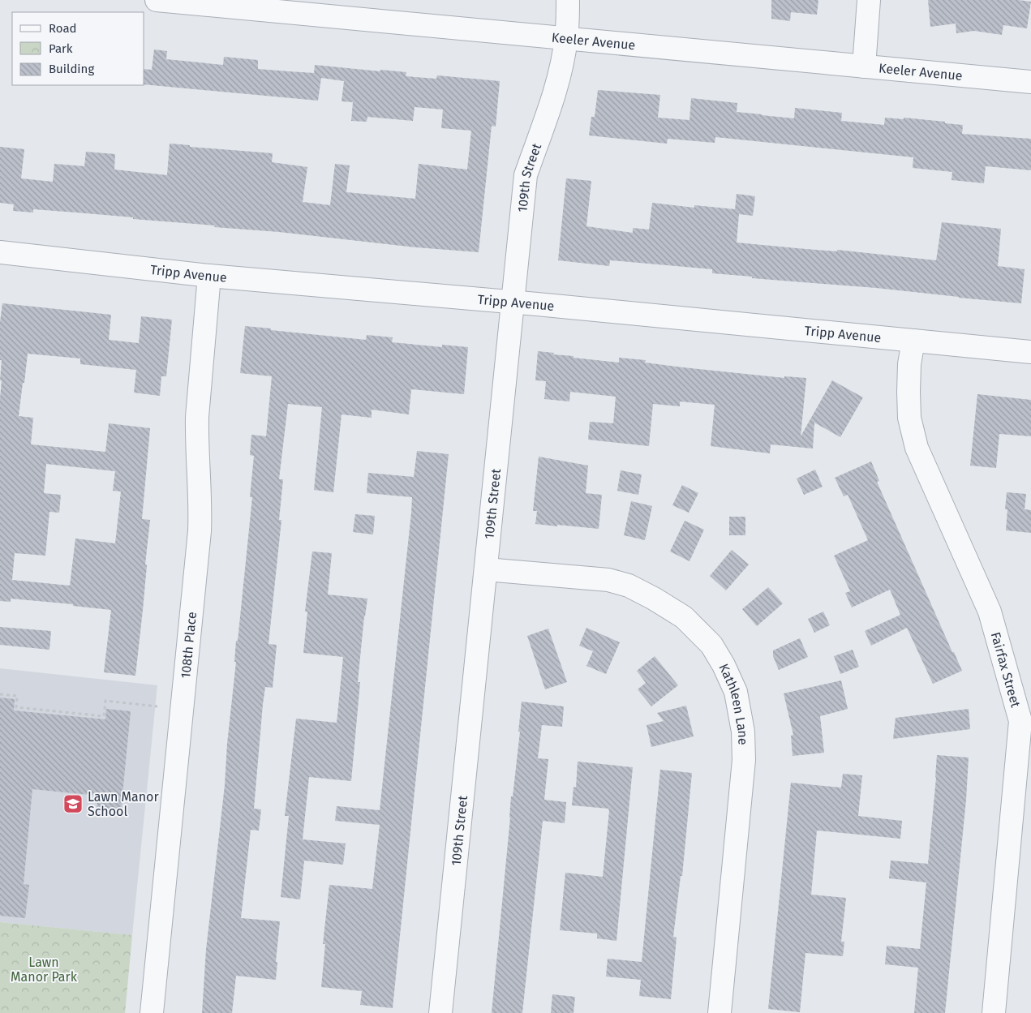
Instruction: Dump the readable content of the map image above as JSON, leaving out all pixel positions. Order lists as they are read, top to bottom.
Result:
{
  "streets": {
    "street": [
      "Keeler Avenue",
      "109th Street",
      "Tripp Avenue",
      "108th Place",
      "Fairfax Street",
      "Kathleen Lane"
    ]
  },
  "crossings": [
    ["Keeler Avenue", "109th Street"],
    ["109th Street", "Tripp Avenue"],
    ["109th Street", "Kathleen Lane"],
    ["Tripp Avenue", "108th Place"],
    ["Tripp Avenue", "Fairfax Street"]
  ],
  "parks": ["Lawn Manor Park"],
  "places": {
    "school or university": ["Lawn Manor School"]
  },
  "legend": ["Road", "Park", "Building"]
}
